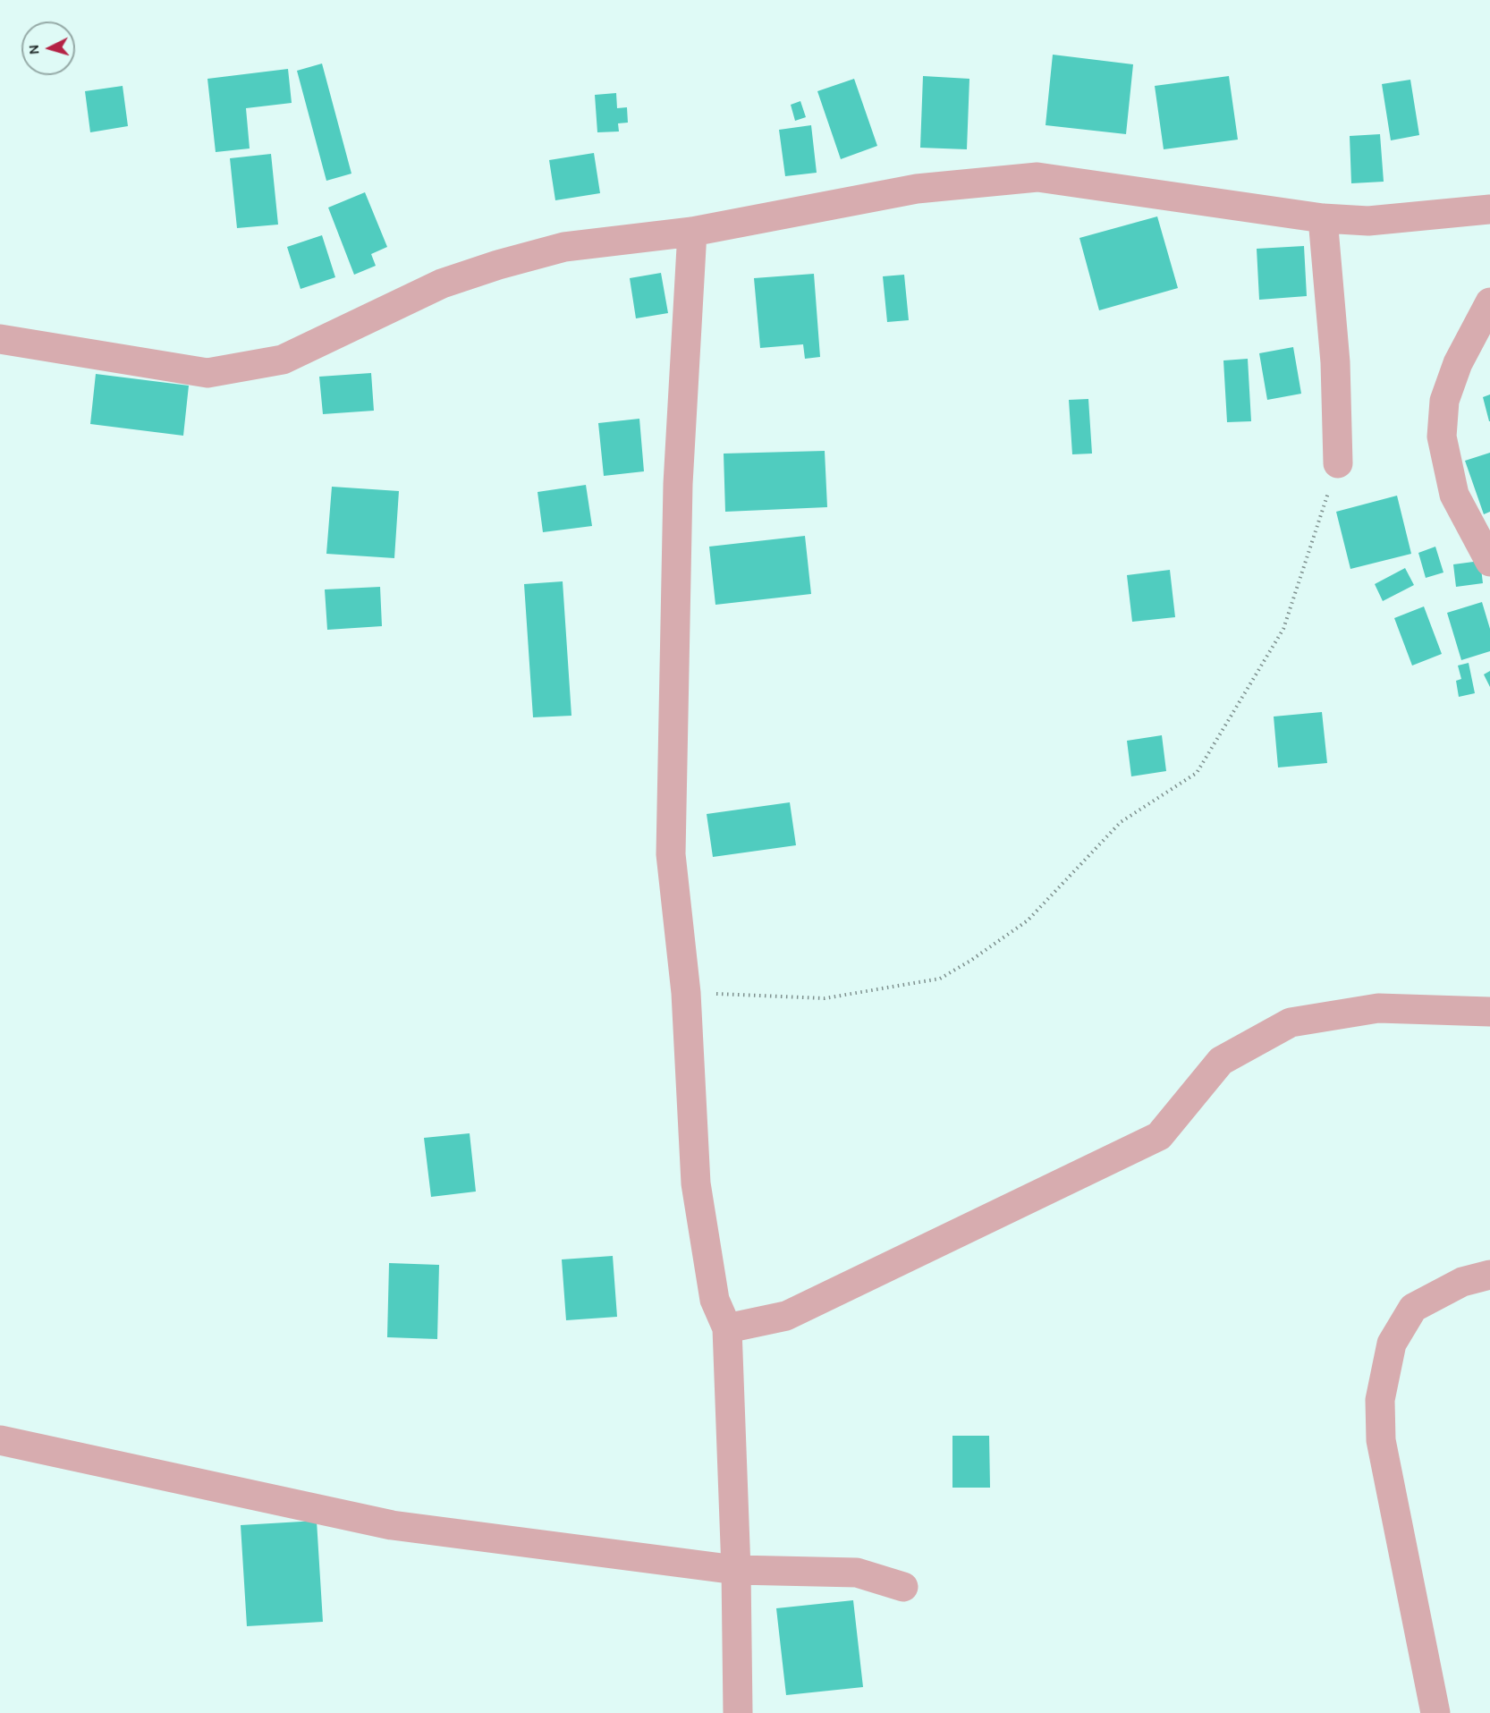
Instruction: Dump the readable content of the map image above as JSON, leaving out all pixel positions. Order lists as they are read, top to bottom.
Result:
{
  "north": "left"
}
